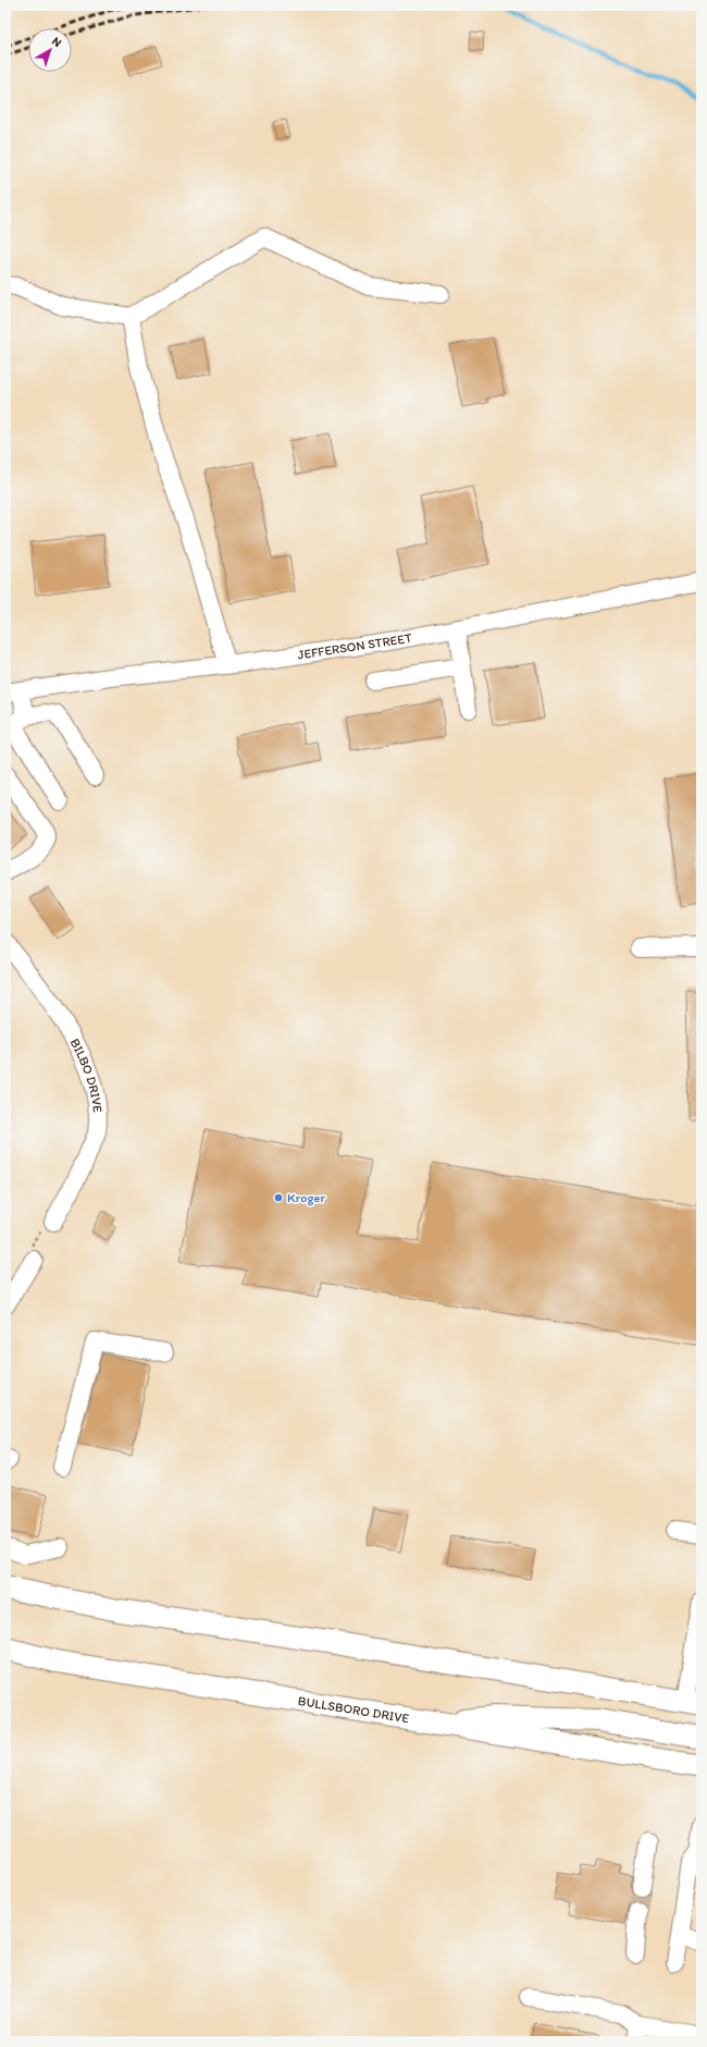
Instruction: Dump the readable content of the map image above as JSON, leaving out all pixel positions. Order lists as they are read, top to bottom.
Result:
{
  "streets": {
    "main road": ["BULLSBORO DRIVE"],
    "street": ["JEFFERSON STREET", "BILBO DRIVE"]
  },
  "places": ["Kroger"],
  "north": "top right"
}
